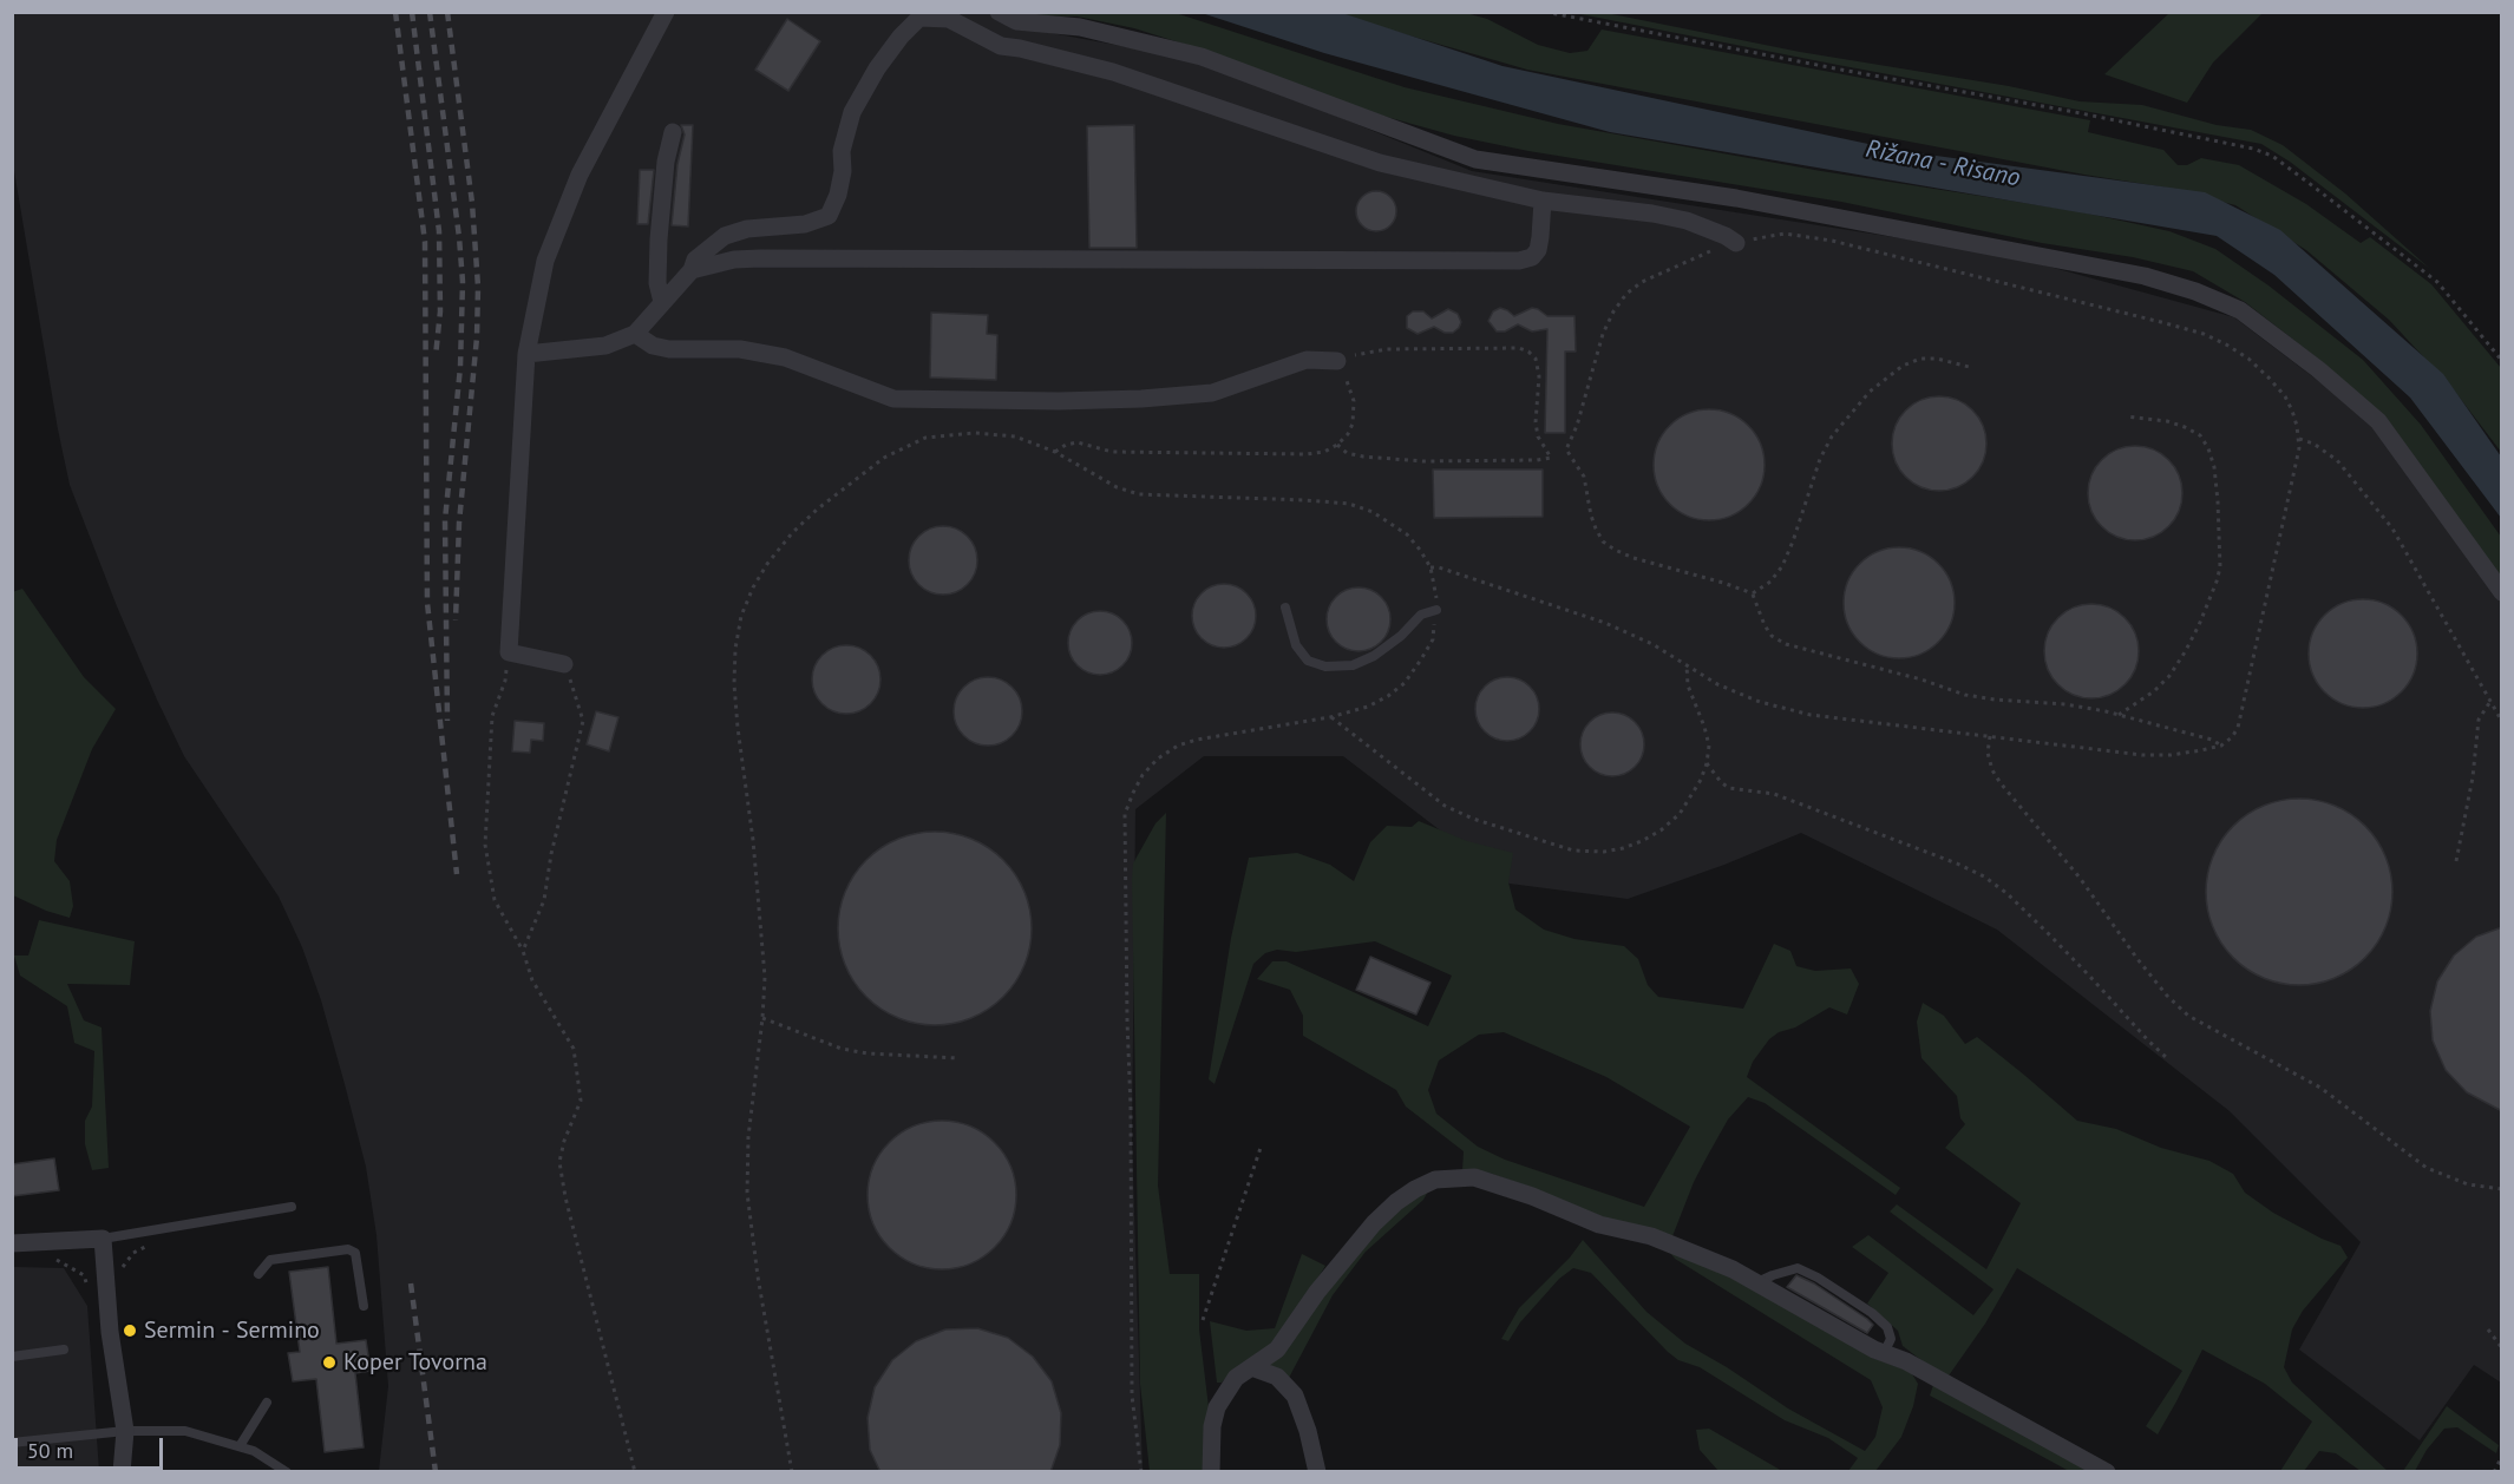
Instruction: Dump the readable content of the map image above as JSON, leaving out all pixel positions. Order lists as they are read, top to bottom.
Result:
{
  "water": ["Rižana - Risano"],
  "places": ["Sermin - Sermino", "Koper Tovorna"],
  "scale_bar": "50 m"
}
